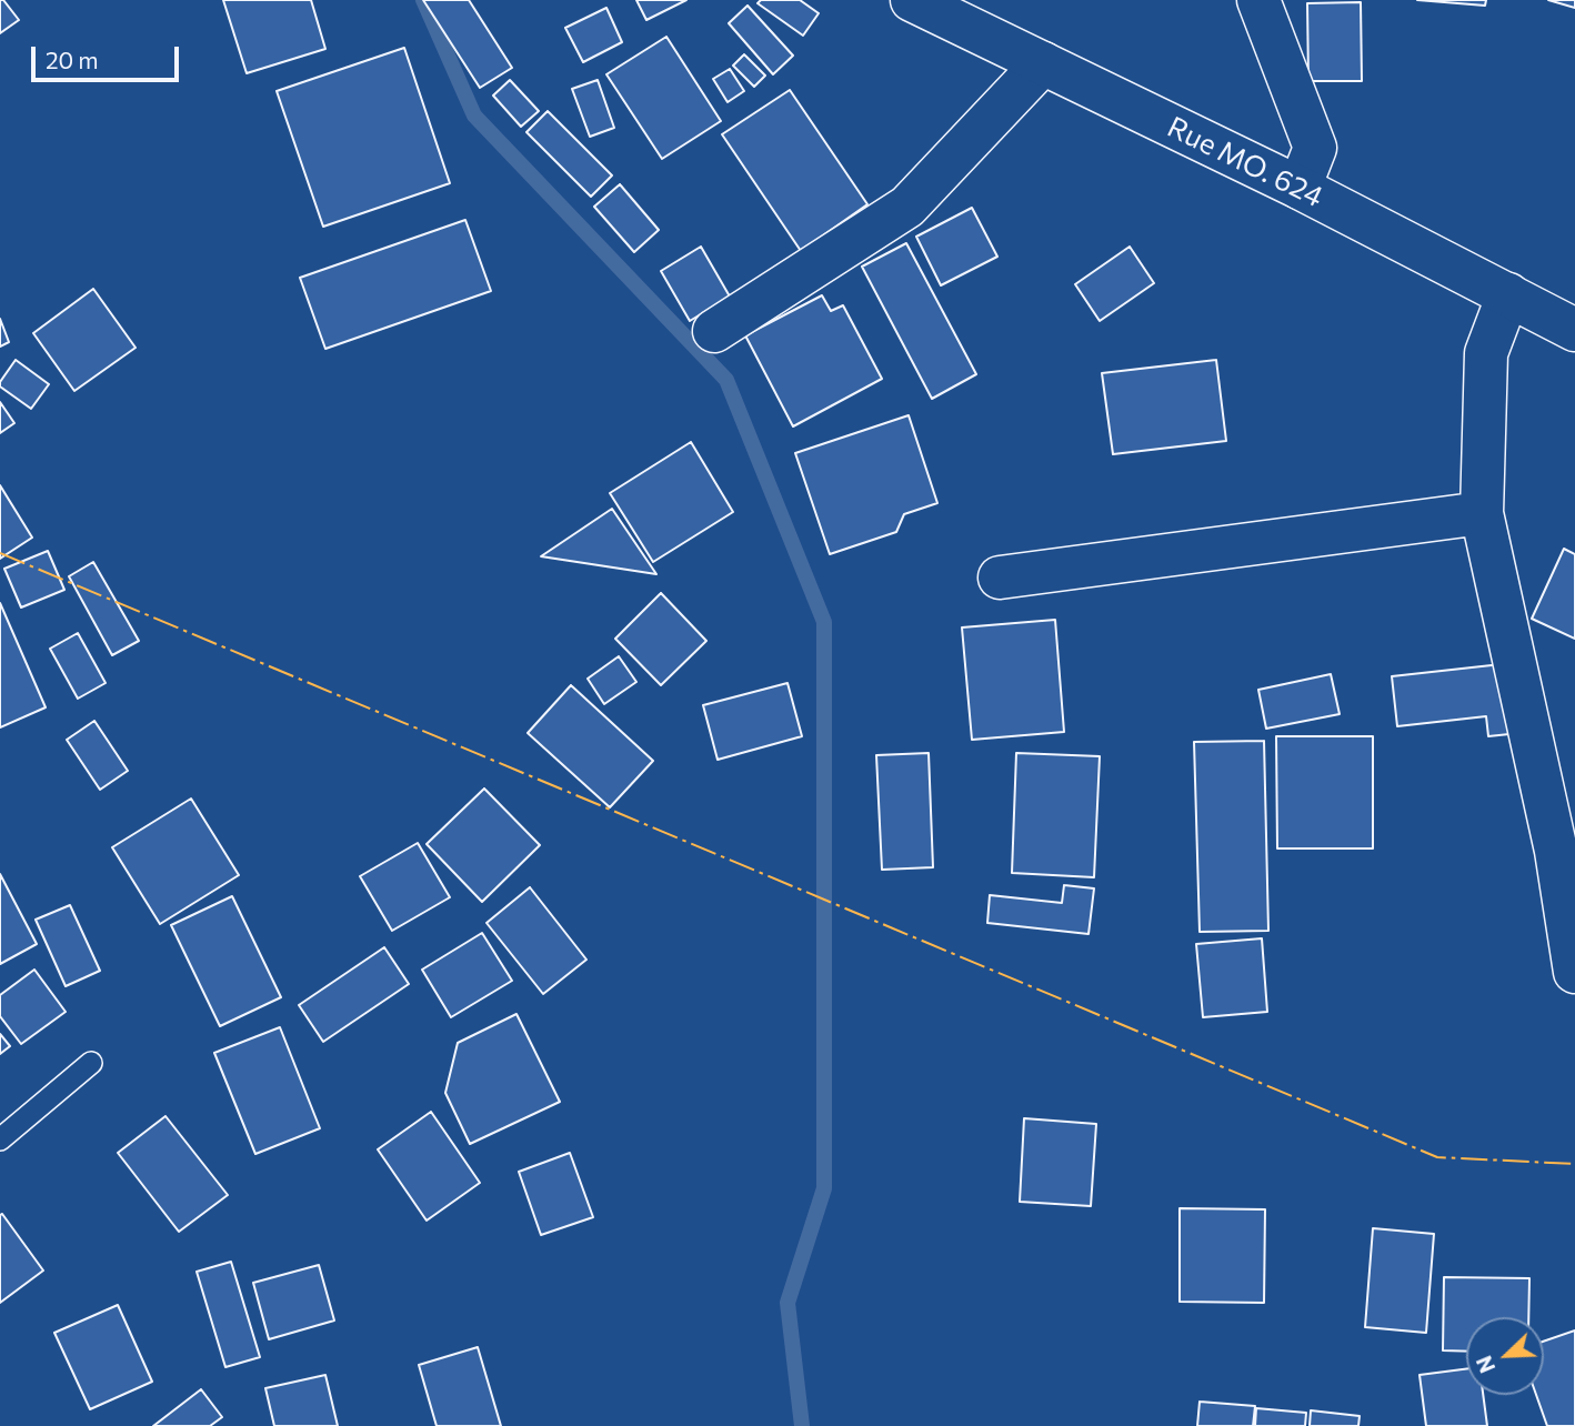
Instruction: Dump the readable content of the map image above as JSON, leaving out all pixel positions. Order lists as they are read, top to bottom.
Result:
{
  "streets": {
    "street": ["Rue MO. 624"]
  },
  "scale_bar": "20 m",
  "north": "bottom left"
}
